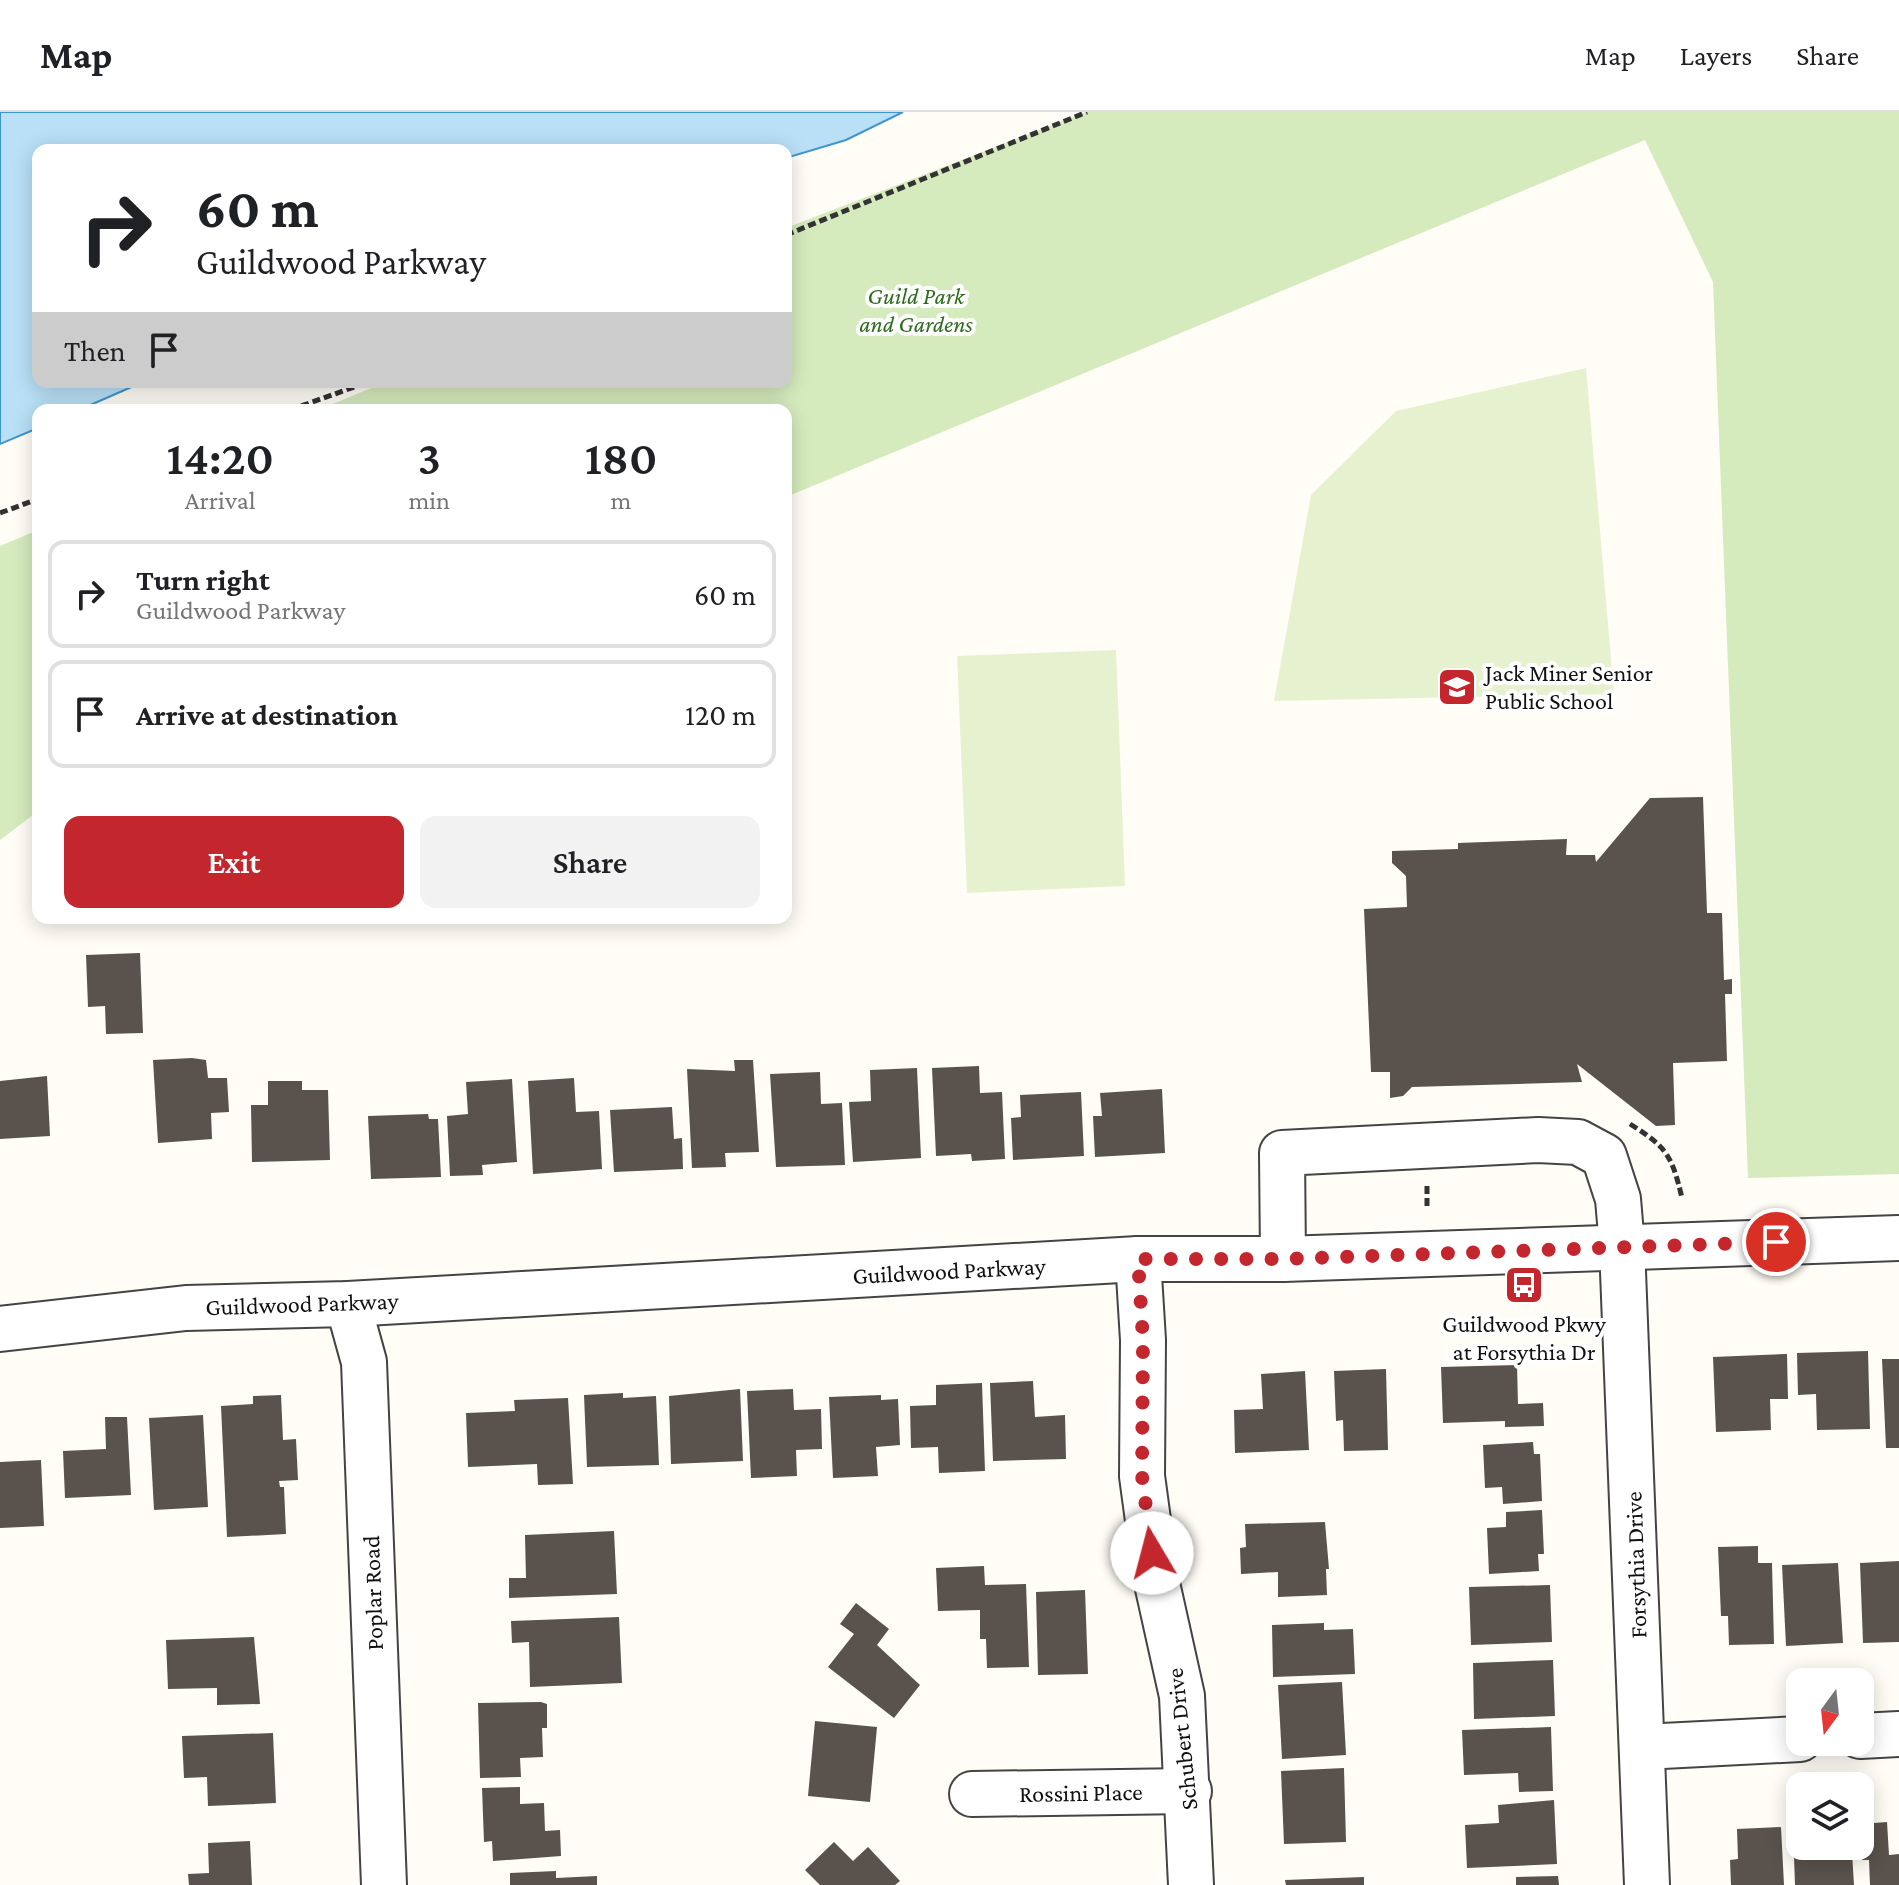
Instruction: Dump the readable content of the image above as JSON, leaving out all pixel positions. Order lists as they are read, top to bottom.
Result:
{
  "streets": {
    "street": [
      "Guildwood Parkway",
      "Forsythia Drive",
      "Poplar Road",
      "Schubert Drive",
      "Rossini Place"
    ]
  },
  "crossings": [
    ["Guildwood Parkway", "Forsythia Drive"],
    ["Guildwood Parkway", "Poplar Road"],
    ["Guildwood Parkway", "Schubert Drive"],
    ["Schubert Drive", "Rossini Place"]
  ],
  "parks": ["Guild Park and Gardens"],
  "places": {
    "school or university": ["Jack Miner Senior Public School"],
    "bus stop": ["Guildwood Pkwy at Forsythia Dr"]
  },
  "north": "bottom",
  "page": {
    "header": "Map",
    "nav": ["Map", "Layers", "Share"],
    "turn": ["60 m", "Guildwood Parkway"],
    "then": "Then",
    "eta": [
      "14:20",
      "Arrival",
      "3",
      "min",
      "180",
      "m"
    ],
    "list": [
      {
        "name": "Turn right",
        "note": "Guildwood Parkway",
        "value": "60 m"
      },
      {
        "name": "Arrive at destination",
        "value": "120 m"
      }
    ],
    "buttons": ["Exit", "Share"]
  }
}
